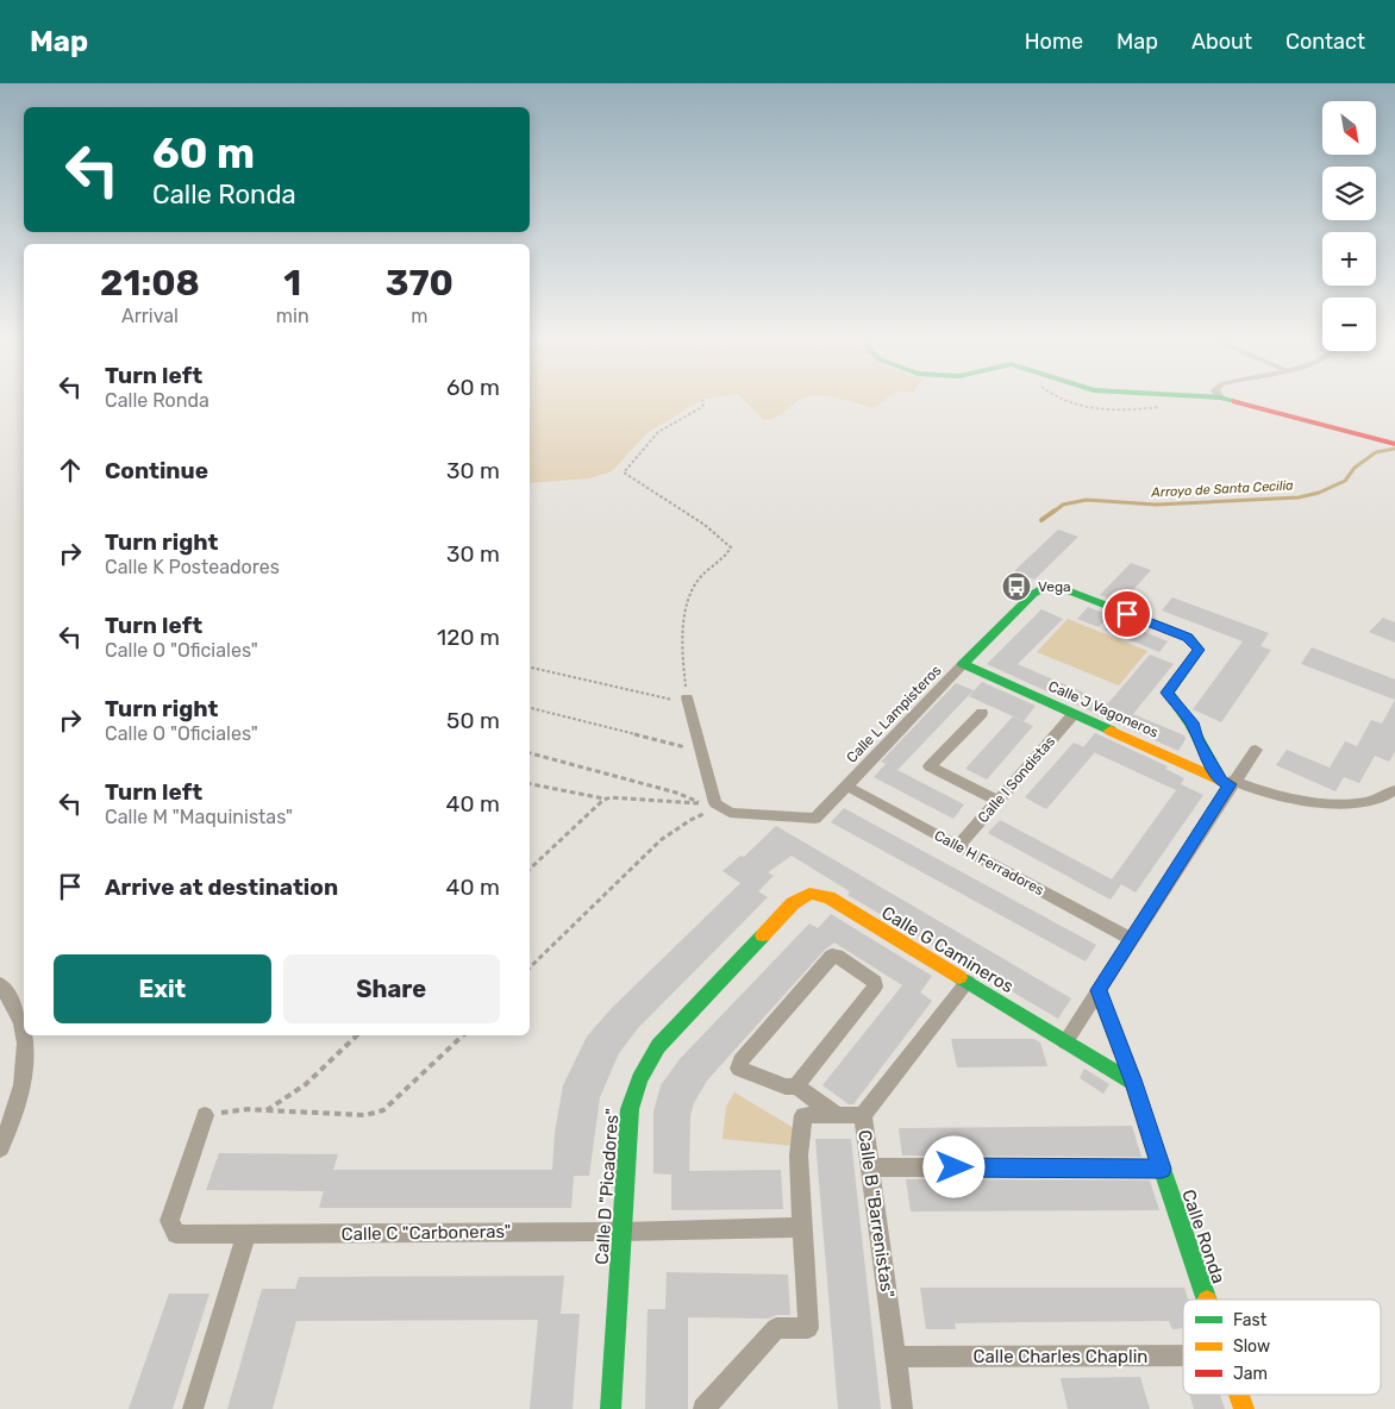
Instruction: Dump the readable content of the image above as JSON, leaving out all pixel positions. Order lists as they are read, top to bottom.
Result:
{
  "streets": {
    "street": [
      "Calle J Vagoneros",
      "Calle L Lampisteros",
      "Calle I Sondistas",
      "Calle H Ferradores",
      "Calle G Camineros",
      "Calle D \"Picadores\"",
      "Calle B \"Barrenistas\"",
      "Calle C \"Carboneras\"",
      "Calle Ronda",
      "Calle Charles Chaplin"
    ]
  },
  "crossings": [
    ["Calle J Vagoneros", "Calle L Lampisteros"],
    ["Calle J Vagoneros", "Calle I Sondistas"],
    ["Calle L Lampisteros", "Calle H Ferradores"],
    ["Calle I Sondistas", "Calle H Ferradores"],
    ["Calle G Camineros", "Calle D \"Picadores\""],
    ["Calle G Camineros", "Calle B \"Barrenistas\""],
    ["Calle D \"Picadores\"", "Calle C \"Carboneras\""],
    ["Calle B \"Barrenistas\"", "Calle Charles Chaplin"]
  ],
  "water": ["Arroyo de Santa Cecilia"],
  "places": {
    "bus stop": ["Vega"]
  },
  "legend": ["Fast", "Slow", "Jam"],
  "north": "bottom right",
  "page": {
    "header": "Map",
    "nav": [
      "Home",
      "Map",
      "About",
      "Contact"
    ],
    "map_buttons": ["+", "−"],
    "turn": ["60 m", "Calle Ronda"],
    "eta": [
      "21:08",
      "Arrival",
      "1",
      "min",
      "370",
      "m"
    ],
    "list": [
      {
        "name": "Turn left",
        "note": "Calle Ronda",
        "value": "60 m"
      },
      {
        "name": "Continue",
        "value": "30 m"
      },
      {
        "name": "Turn right",
        "note": "Calle K Posteadores",
        "value": "30 m"
      },
      {
        "name": "Turn left",
        "note": "Calle O \"Oficiales\"",
        "value": "120 m"
      },
      {
        "name": "Turn right",
        "note": "Calle O \"Oficiales\"",
        "value": "50 m"
      },
      {
        "name": "Turn left",
        "note": "Calle M \"Maquinistas\"",
        "value": "40 m"
      },
      {
        "name": "Arrive at destination",
        "value": "40 m"
      }
    ],
    "buttons": ["Exit", "Share"]
  }
}
